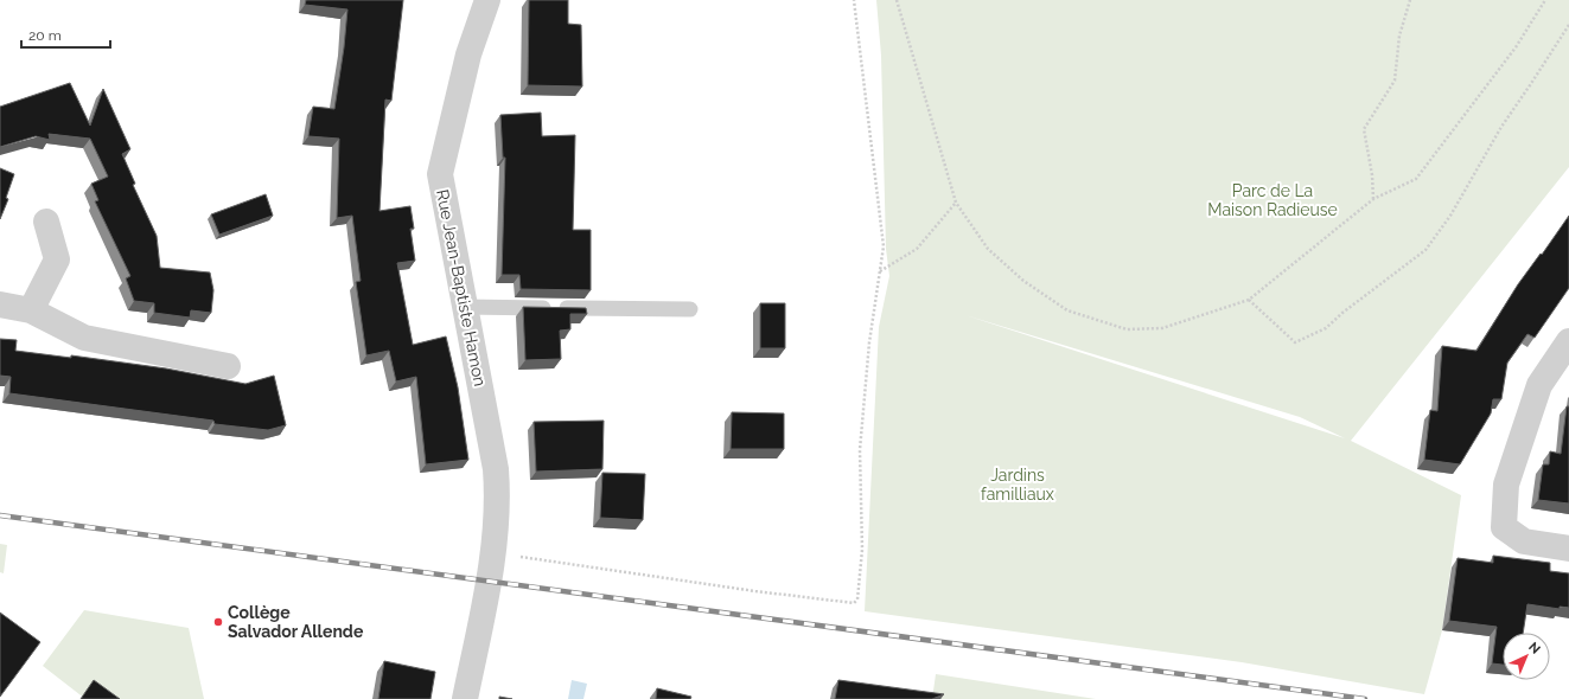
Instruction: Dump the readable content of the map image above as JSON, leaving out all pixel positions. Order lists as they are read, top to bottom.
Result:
{
  "streets": {
    "street": ["Rue Jean-Baptiste Hamon"]
  },
  "parks": ["Parc de La Maison Radieuse", "Jardins familliaux"],
  "places": ["Collège Salvador Allende"],
  "scale_bar": "20 m",
  "north": "top right"
}
